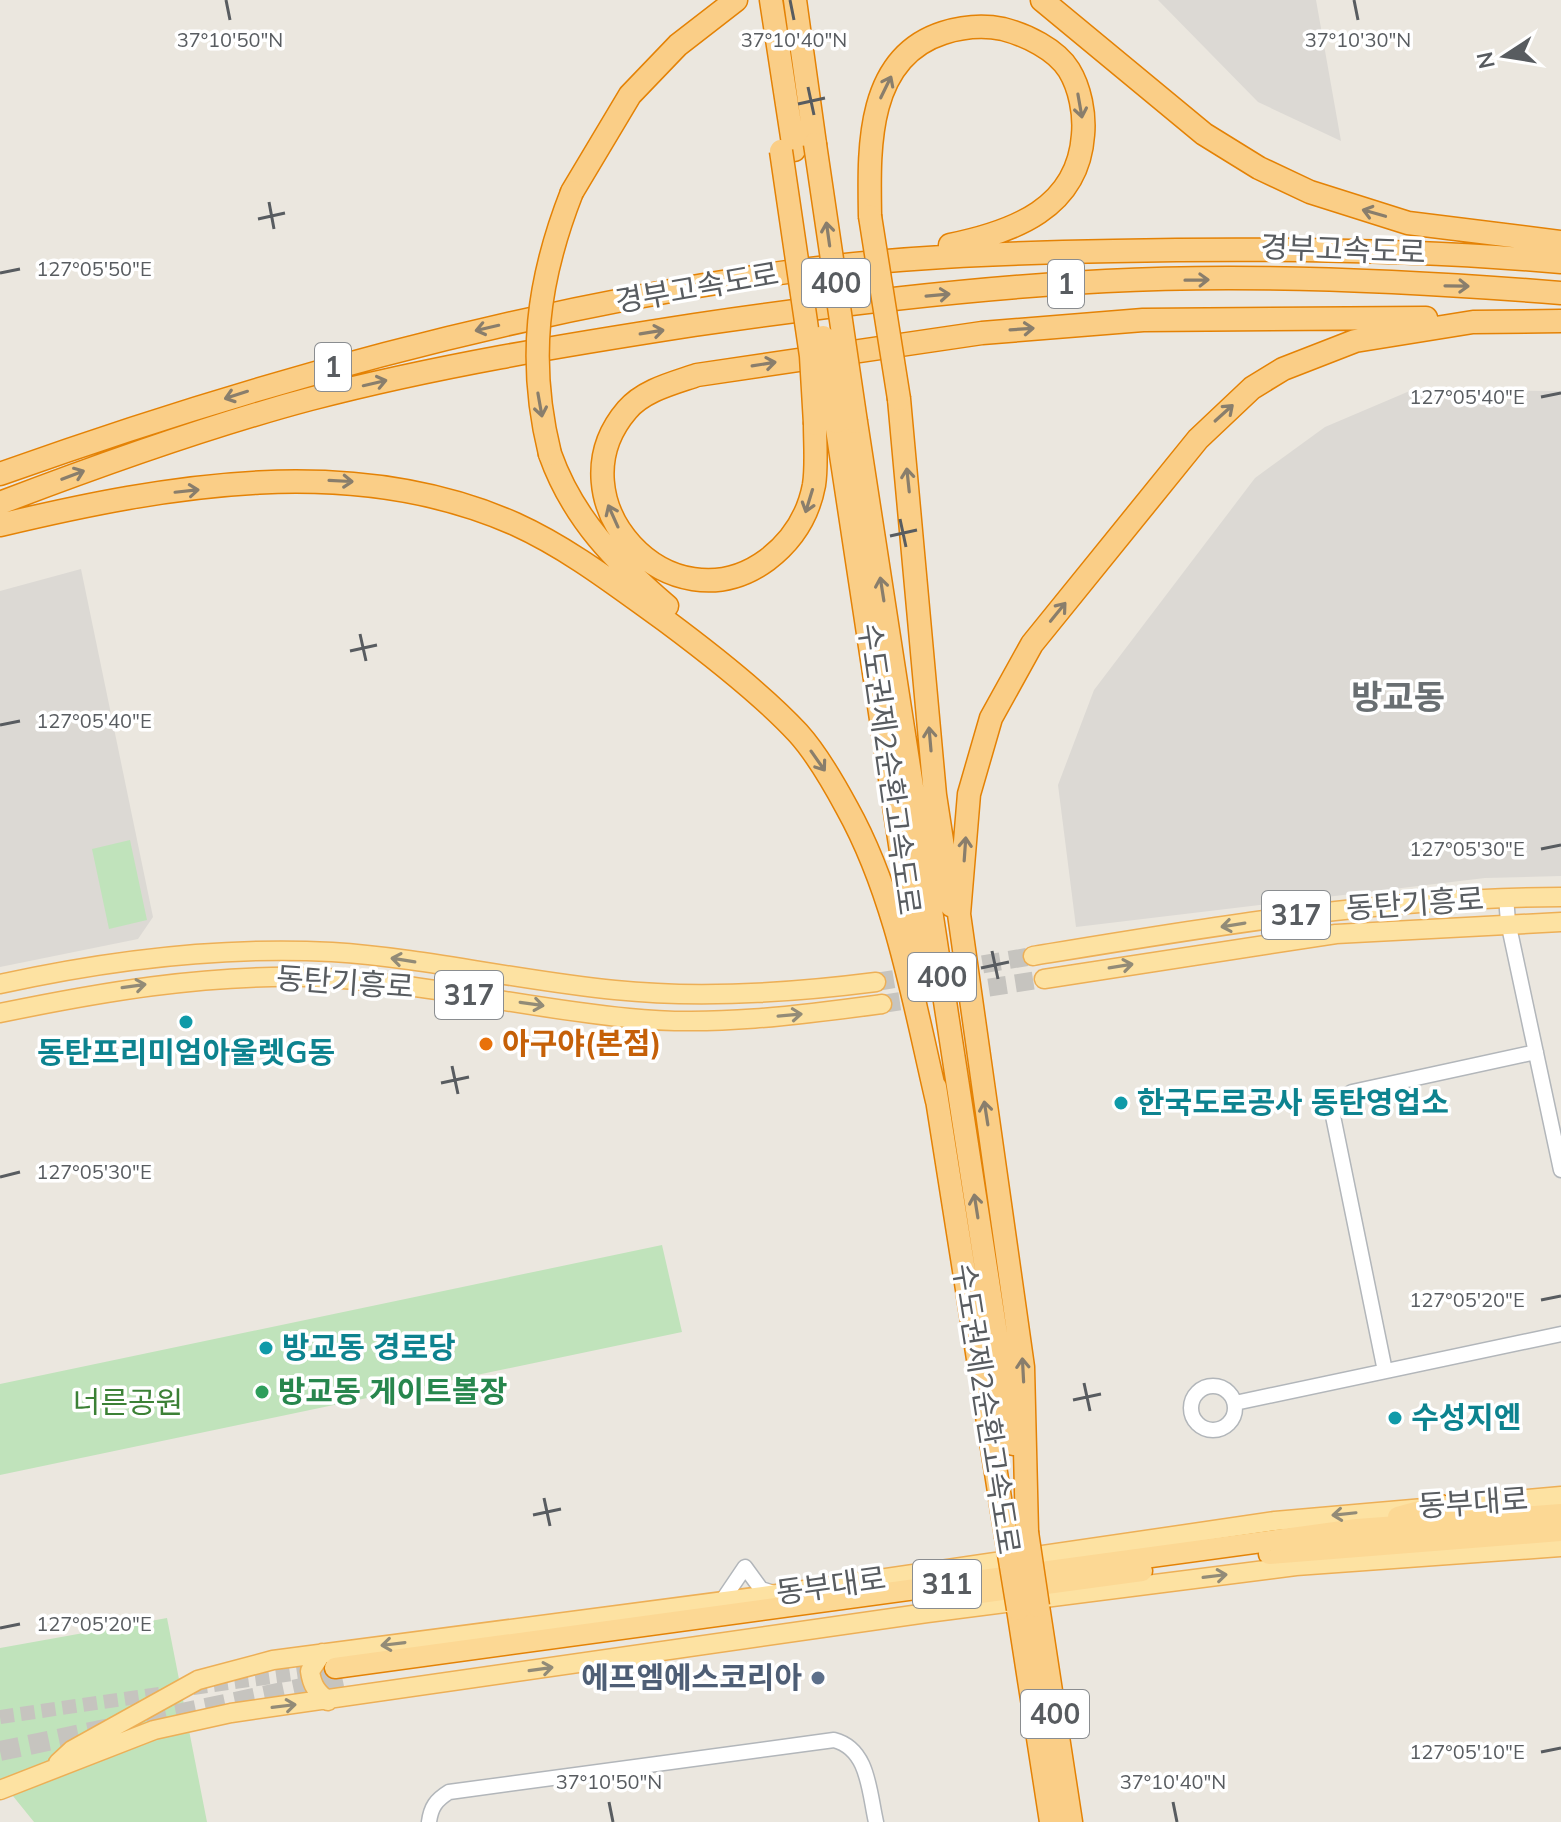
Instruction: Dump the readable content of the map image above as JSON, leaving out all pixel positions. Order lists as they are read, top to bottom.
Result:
{
  "streets": {
    "highway": [
      "경부고속도로",
      "400",
      "1",
      "수도권제2순환고속도로",
      "동부대로",
      "311"
    ],
    "main road": ["동탄기흥로", "317"]
  },
  "districts": ["방교동"],
  "parks": ["너른공원"],
  "places": [
    "동탄프리미엄아울렛G동",
    "아구야(본점)",
    "한국도로공사 동탄영업소",
    "방교동 경로당",
    "방교동 게이트볼장",
    "수성지엔",
    "에프엠에스코리아"
  ],
  "north": "left",
  "coordinates": [
    "37°10'50\"N",
    "37°10'40\"N",
    "37°10'30\"N",
    "127°05'50\"E",
    "127°05'40\"E",
    "127°05'30\"E",
    "127°05'20\"E",
    "127°05'10\"E"
  ]
}
